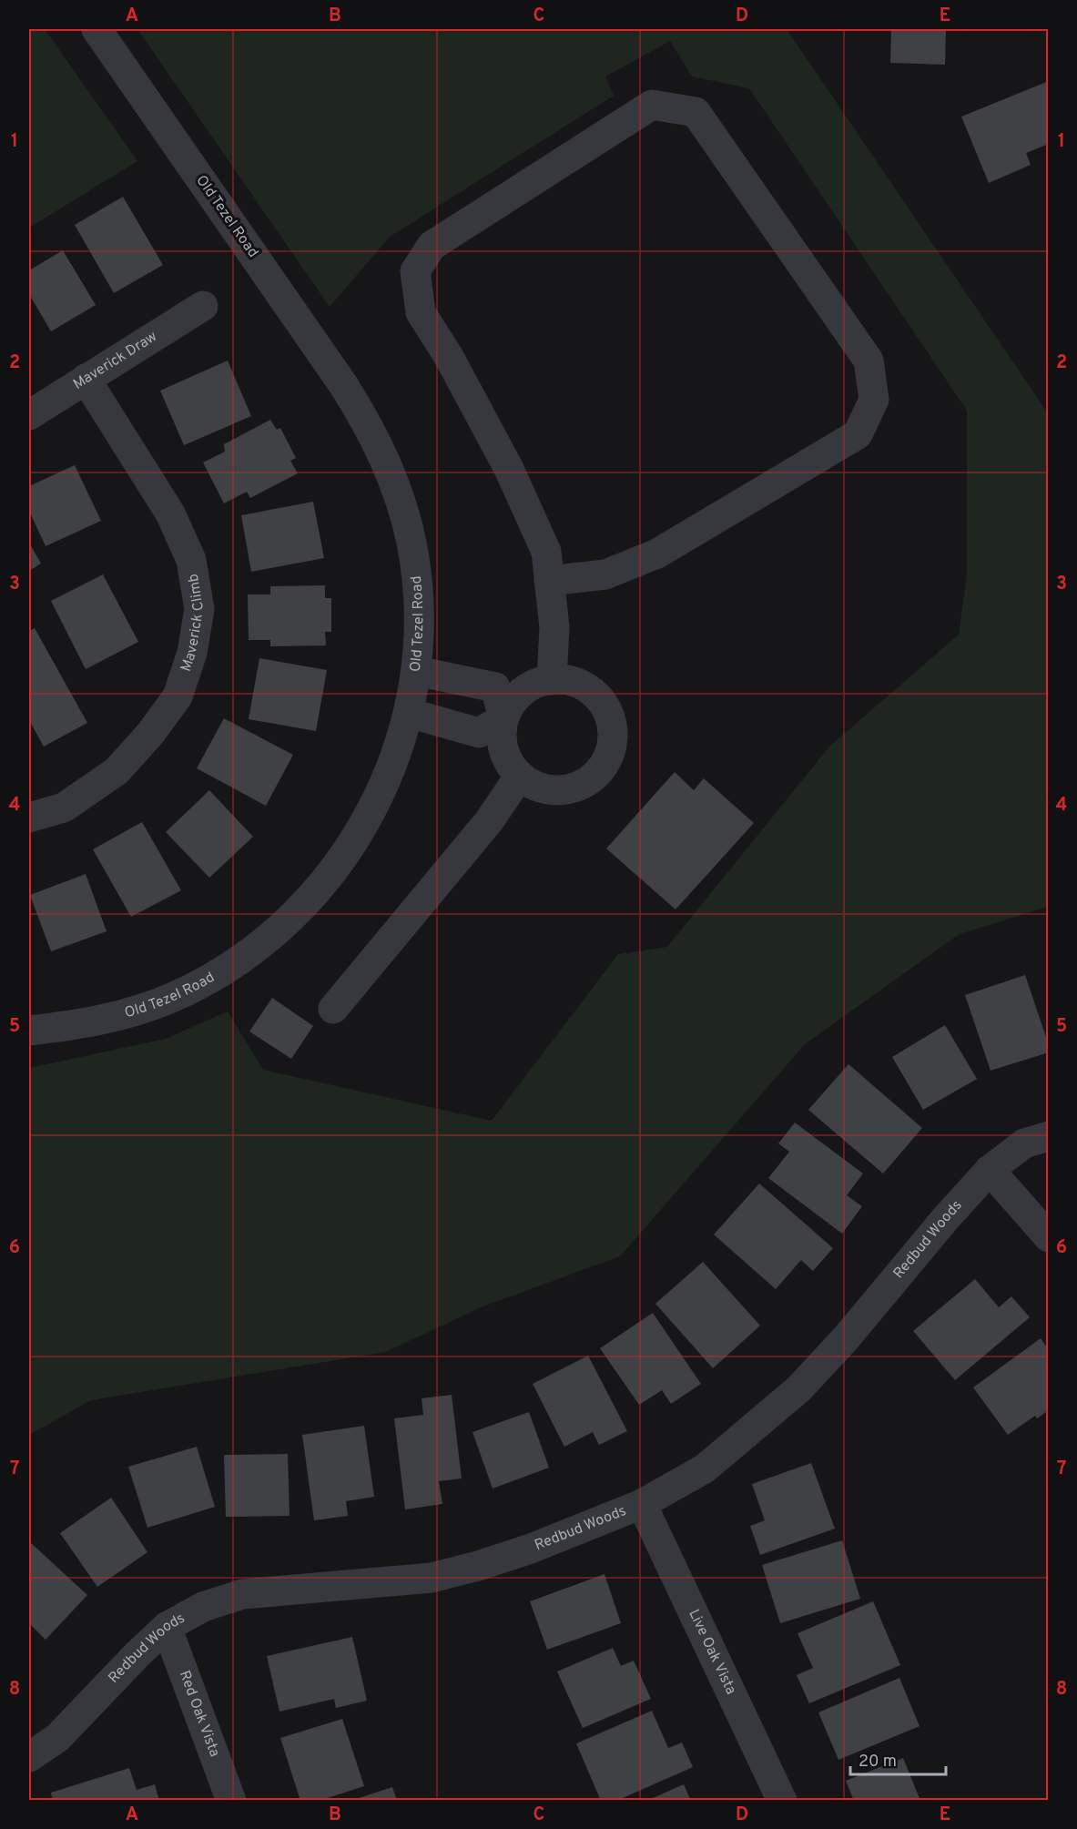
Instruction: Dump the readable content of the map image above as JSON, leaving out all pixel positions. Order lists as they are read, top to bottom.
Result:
{
  "streets": {
    "street": [
      "Old Tezel Road",
      "Maverick Draw",
      "Maverick Climb",
      "Redbud Woods",
      "Live Oak Vista",
      "Red Oak Vista"
    ]
  },
  "crossings": [
    ["Maverick Draw", "Maverick Climb"],
    ["Redbud Woods", "Live Oak Vista"],
    ["Redbud Woods", "Red Oak Vista"]
  ],
  "scale_bar": "20 m",
  "grid": {
    "columns": [
      "A",
      "B",
      "C",
      "D",
      "E"
    ],
    "rows": [
      "1",
      "2",
      "3",
      "4",
      "5",
      "6",
      "7",
      "8"
    ]
  }
}
